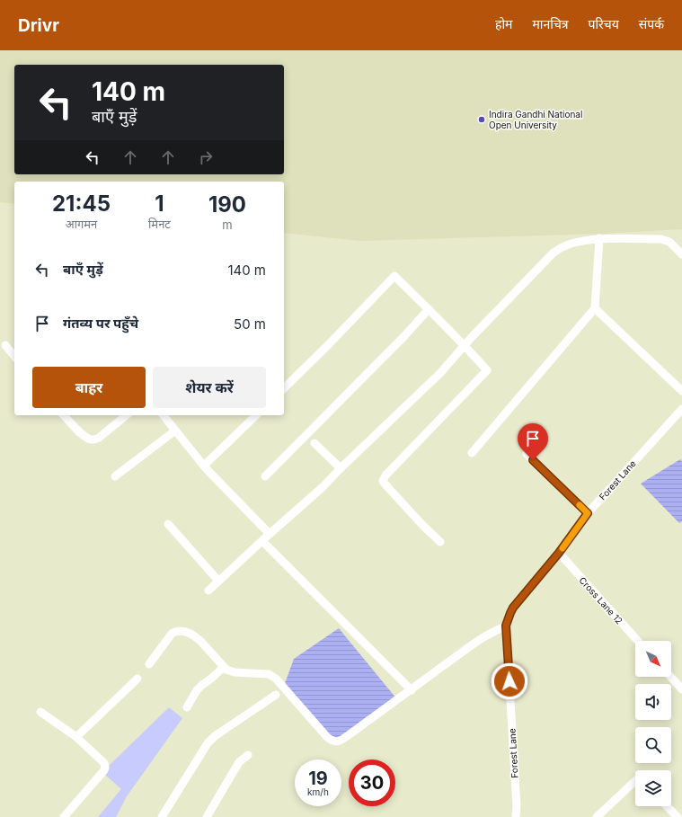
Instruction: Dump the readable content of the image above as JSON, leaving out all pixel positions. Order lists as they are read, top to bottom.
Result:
{
  "streets": {
    "street": ["Forest Lane", "Cross Lane 12"]
  },
  "crossings": [
    ["Forest Lane", "Cross Lane 12"]
  ],
  "places": ["Indira Gandhi National Open University"],
  "north": "bottom right",
  "page": {
    "header": "Drivr",
    "nav": [
      "होम",
      "मानचित्र",
      "परिचय",
      "संपर्क"
    ],
    "turn": ["140 m", "बाएँ मुड़ें"],
    "eta": [
      "21:45",
      "आगमन",
      "1",
      "मिनट",
      "190",
      "m"
    ],
    "list": [
      {
        "name": "बाएँ मुड़ें",
        "value": "140 m"
      },
      {
        "name": "गंतव्य पर पहुँचे",
        "value": "50 m"
      }
    ],
    "buttons": ["बाहर", "शेयर करें"],
    "speed": "19 km/h",
    "limit": "30"
  }
}
